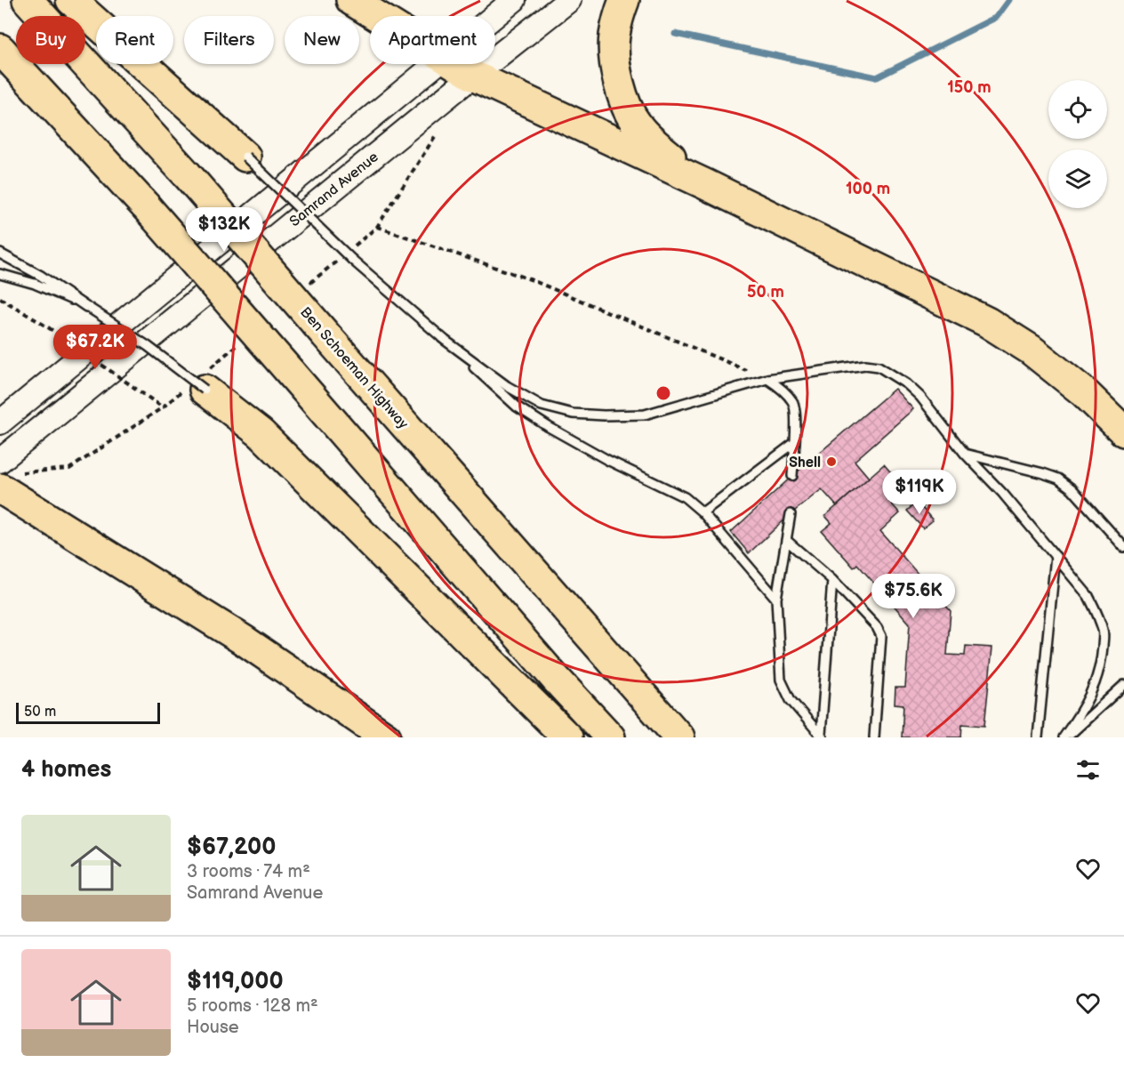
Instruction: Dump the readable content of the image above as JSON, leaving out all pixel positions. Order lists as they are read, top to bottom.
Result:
{
  "streets": {
    "highway": ["Ben Schoeman Highway"],
    "main road": ["Samrand Avenue"]
  },
  "places": ["Shell"],
  "scale_bar": "50 m",
  "page": {
    "chip": [
      "Buy",
      "Rent",
      "Filters",
      "New",
      "Apartment"
    ],
    "price": [
      "$132K",
      "$67.2K",
      "$119K",
      "$75.6K"
    ],
    "scale": "50 m",
    "heading": "4 homes",
    "list": [
      {
        "name": "$67,200",
        "note": "3 rooms · 74 m² · Samrand Avenue"
      },
      {
        "name": "$119,000",
        "note": "5 rooms · 128 m² · House"
      }
    ]
  },
  "rings": ["150 m", "100 m", "50 m"]
}
